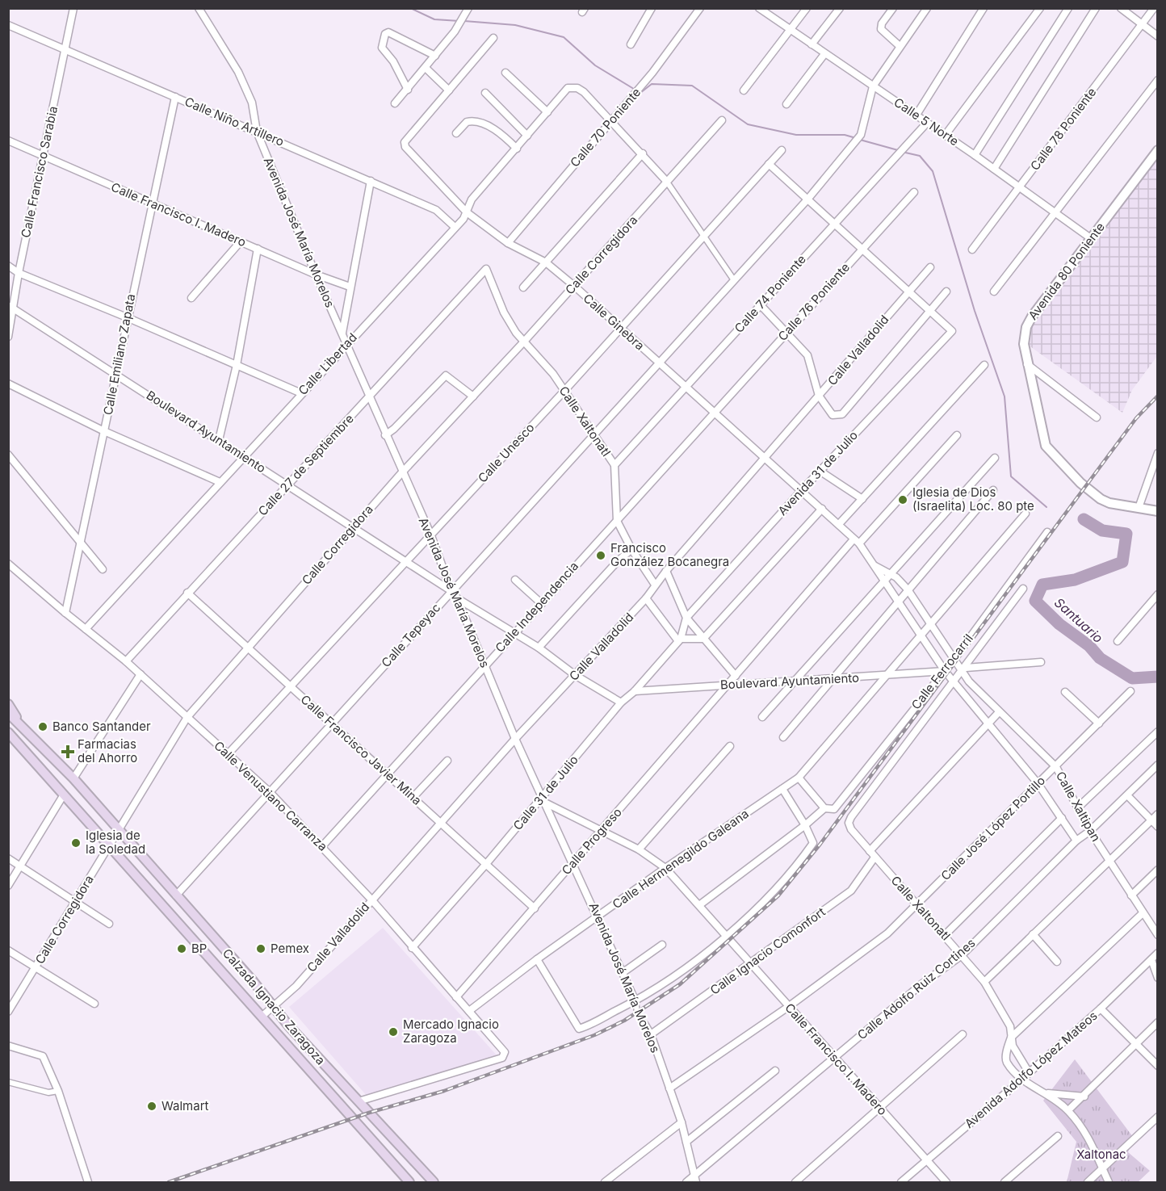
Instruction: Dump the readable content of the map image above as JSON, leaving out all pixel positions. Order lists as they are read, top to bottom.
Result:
{
  "streets": {
    "main road": ["Calzada Ignacio Zaragoza"],
    "street": [
      "Calle Niño Artillero",
      "Calle 5 Norte",
      "Calle 70 Poniente",
      "Calle 78 Poniente",
      "Calle Francisco Sarabia",
      "Calle Francisco I. Madero",
      "Avenida José María Morelos",
      "Calle Corregidora",
      "Avenida 80 Poniente",
      "Calle 74 Poniente",
      "Calle 76 Poniente",
      "Calle Ginebra",
      "Calle Valladolid",
      "Calle Emiliano Zapata",
      "Calle Libertad",
      "Calle Xaltonatl",
      "Boulevard Ayuntamiento",
      "Calle Unesco",
      "Calle 27 de Septiembre",
      "Avenida 31 de Julio",
      "Calle Independencia",
      "Calle Tepeyac",
      "Calle Ferrocarril",
      "Calle Francisco Javier Mina",
      "Calle 31 de Julio",
      "Calle Venustiano Carranza",
      "Calle Xaltipan",
      "Calle José López Portillo",
      "Calle Progreso",
      "Calle Hermenegildo Galeana",
      "Calle Ignacio Comonfort",
      "Calle Adolfo Ruiz Cortines",
      "Avenida Adolfo López Mateos"
    ]
  },
  "crossings": [
    ["Calle Niño Artillero", "Calle Francisco Sarabia"],
    ["Calle Niño Artillero", "Avenida José María Morelos"],
    ["Calle Niño Artillero", "Calle Emiliano Zapata"],
    ["Calle Niño Artillero", "Calle Libertad"],
    ["Calle 5 Norte", "Calle 78 Poniente"],
    ["Calle 5 Norte", "Avenida 80 Poniente"],
    ["Calle 5 Norte", "Calle 74 Poniente"],
    ["Calle 70 Poniente", "Calle Ginebra"],
    ["Calle 70 Poniente", "Calle Libertad"],
    ["Calle Francisco Sarabia", "Calle Francisco I. Madero"],
    ["Calle Francisco Sarabia", "Boulevard Ayuntamiento"],
    ["Calle Francisco I. Madero", "Avenida José María Morelos"],
    ["Calle Francisco I. Madero", "Calle Emiliano Zapata"],
    ["Calle Francisco I. Madero", "Calle 31 de Julio"],
    ["Calle Francisco I. Madero", "Calle José López Portillo"],
    ["Calle Francisco I. Madero", "Calle Progreso"],
    ["Calle Francisco I. Madero", "Calle Hermenegildo Galeana"],
    ["Calle Francisco I. Madero", "Calle Ignacio Comonfort"],
    ["Calle Francisco I. Madero", "Calle Adolfo Ruiz Cortines"],
    ["Calle Francisco I. Madero", "Avenida Adolfo López Mateos"],
    ["Avenida José María Morelos", "Calle Corregidora"],
    ["Avenida José María Morelos", "Calle Valladolid"],
    ["Avenida José María Morelos", "Calle Libertad"],
    ["Avenida José María Morelos", "Boulevard Ayuntamiento"],
    ["Avenida José María Morelos", "Calle Unesco"],
    ["Avenida José María Morelos", "Calle 27 de Septiembre"],
    ["Avenida José María Morelos", "Calle Independencia"],
    ["Avenida José María Morelos", "Calle Tepeyac"],
    ["Avenida José María Morelos", "Calle 31 de Julio"],
    ["Avenida José María Morelos", "Calle José López Portillo"],
    ["Avenida José María Morelos", "Calle Progreso"],
    ["Avenida José María Morelos", "Calle Hermenegildo Galeana"],
    ["Avenida José María Morelos", "Calle Ignacio Comonfort"],
    ["Avenida José María Morelos", "Calle Adolfo Ruiz Cortines"],
    ["Calle Corregidora", "Calle Ginebra"],
    ["Calle Corregidora", "Calle Xaltonatl"],
    ["Calle Corregidora", "Boulevard Ayuntamiento"],
    ["Calle Corregidora", "Calle Francisco Javier Mina"],
    ["Calle Corregidora", "Calle Venustiano Carranza"],
    ["Calle Corregidora", "Calzada Ignacio Zaragoza"],
    ["Calle 74 Poniente", "Calle Ginebra"],
    ["Calle 74 Poniente", "Calle Xaltonatl"],
    ["Calle 76 Poniente", "Calle Ginebra"],
    ["Calle 76 Poniente", "Calle Xaltonatl"],
    ["Calle 76 Poniente", "Calle Independencia"],
    ["Calle Ginebra", "Calle Valladolid"],
    ["Calle Ginebra", "Calle Libertad"],
    ["Calle Ginebra", "Calle Xaltonatl"],
    ["Calle Ginebra", "Boulevard Ayuntamiento"],
    ["Calle Ginebra", "Calle Unesco"],
    ["Calle Ginebra", "Avenida 31 de Julio"],
    ["Calle Ginebra", "Calle Tepeyac"],
    ["Calle Ginebra", "Calle Ferrocarril"],
    ["Calle Ginebra", "Calle Xaltipan"],
    ["Calle Ginebra", "Calle José López Portillo"],
    ["Calle Ginebra", "Calle Progreso"],
    ["Calle Ginebra", "Calle Hermenegildo Galeana"],
    ["Calle Ginebra", "Calle Ignacio Comonfort"],
    ["Calle Ginebra", "Calle Adolfo Ruiz Cortines"],
    ["Calle Valladolid", "Calle Xaltonatl"],
    ["Calle Valladolid", "Calle Francisco Javier Mina"],
    ["Calle Valladolid", "Calle Venustiano Carranza"],
    ["Calle Valladolid", "Calzada Ignacio Zaragoza"],
    ["Calle Emiliano Zapata", "Boulevard Ayuntamiento"],
    ["Calle Emiliano Zapata", "Calle Venustiano Carranza"],
    ["Calle Libertad", "Boulevard Ayuntamiento"],
    ["Calle Libertad", "Calle Venustiano Carranza"],
    ["Calle Xaltonatl", "Calle Unesco"],
    ["Calle Xaltonatl", "Calle 27 de Septiembre"],
    ["Calle Xaltonatl", "Calle Independencia"],
    ["Calle Xaltonatl", "Calle Tepeyac"],
    ["Calle Xaltonatl", "Calle José López Portillo"],
    ["Calle Xaltonatl", "Calle Ignacio Comonfort"],
    ["Calle Xaltonatl", "Calle Adolfo Ruiz Cortines"],
    ["Calle Xaltonatl", "Avenida Adolfo López Mateos"],
    ["Boulevard Ayuntamiento", "Calle Unesco"],
    ["Boulevard Ayuntamiento", "Calle 27 de Septiembre"],
    ["Boulevard Ayuntamiento", "Calle Tepeyac"],
    ["Boulevard Ayuntamiento", "Calle Ferrocarril"],
    ["Boulevard Ayuntamiento", "Calle 31 de Julio"],
    ["Boulevard Ayuntamiento", "Calle Progreso"],
    ["Boulevard Ayuntamiento", "Calle Hermenegildo Galeana"],
    ["Calle Unesco", "Calle Francisco Javier Mina"],
    ["Calle Unesco", "Calle Venustiano Carranza"],
    ["Calle 27 de Septiembre", "Calle Francisco Javier Mina"],
    ["Calle 27 de Septiembre", "Calle Venustiano Carranza"],
    ["Avenida 31 de Julio", "Calle 31 de Julio"],
    ["Calle Independencia", "Calle Francisco Javier Mina"],
    ["Calle Independencia", "Calle Venustiano Carranza"],
    ["Calle Tepeyac", "Calle Francisco Javier Mina"],
    ["Calle Tepeyac", "Calle Venustiano Carranza"],
    ["Calle Tepeyac", "Calzada Ignacio Zaragoza"],
    ["Calle Francisco Javier Mina", "Calle 31 de Julio"],
    ["Calle Francisco Javier Mina", "Calle Progreso"],
    ["Calle 31 de Julio", "Calle Venustiano Carranza"],
    ["Calle Venustiano Carranza", "Calle Progreso"],
    ["Calle Venustiano Carranza", "Calle Hermenegildo Galeana"],
    ["Calle Venustiano Carranza", "Calzada Ignacio Zaragoza"],
    ["Calle Xaltipan", "Calle José López Portillo"],
    ["Calle Xaltipan", "Calle Ignacio Comonfort"],
    ["Calle Xaltipan", "Calle Adolfo Ruiz Cortines"]
  ],
  "water": ["Santuario"],
  "parks": ["Xaltonac"],
  "places": {
    "other": [
      "Iglesia de Dios (Israelita) Loc. 80 pte",
      "Francisco González Bocanegra",
      "Banco Santander",
      "Iglesia de la Soledad",
      "BP",
      "Pemex",
      "Mercado Ignacio Zaragoza",
      "Walmart"
    ],
    "health": ["Farmacias del Ahorro"]
  }
}
